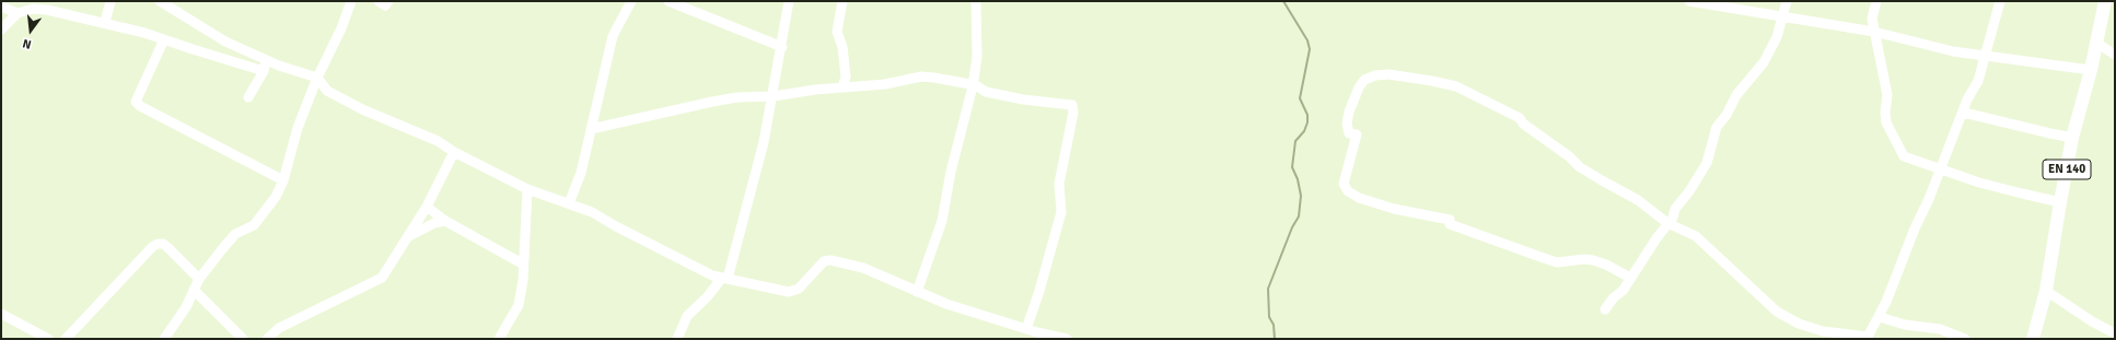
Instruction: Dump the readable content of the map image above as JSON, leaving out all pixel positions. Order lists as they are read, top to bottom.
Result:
{
  "streets": {
    "main road": ["EN 140"]
  },
  "north": "bottom"
}
